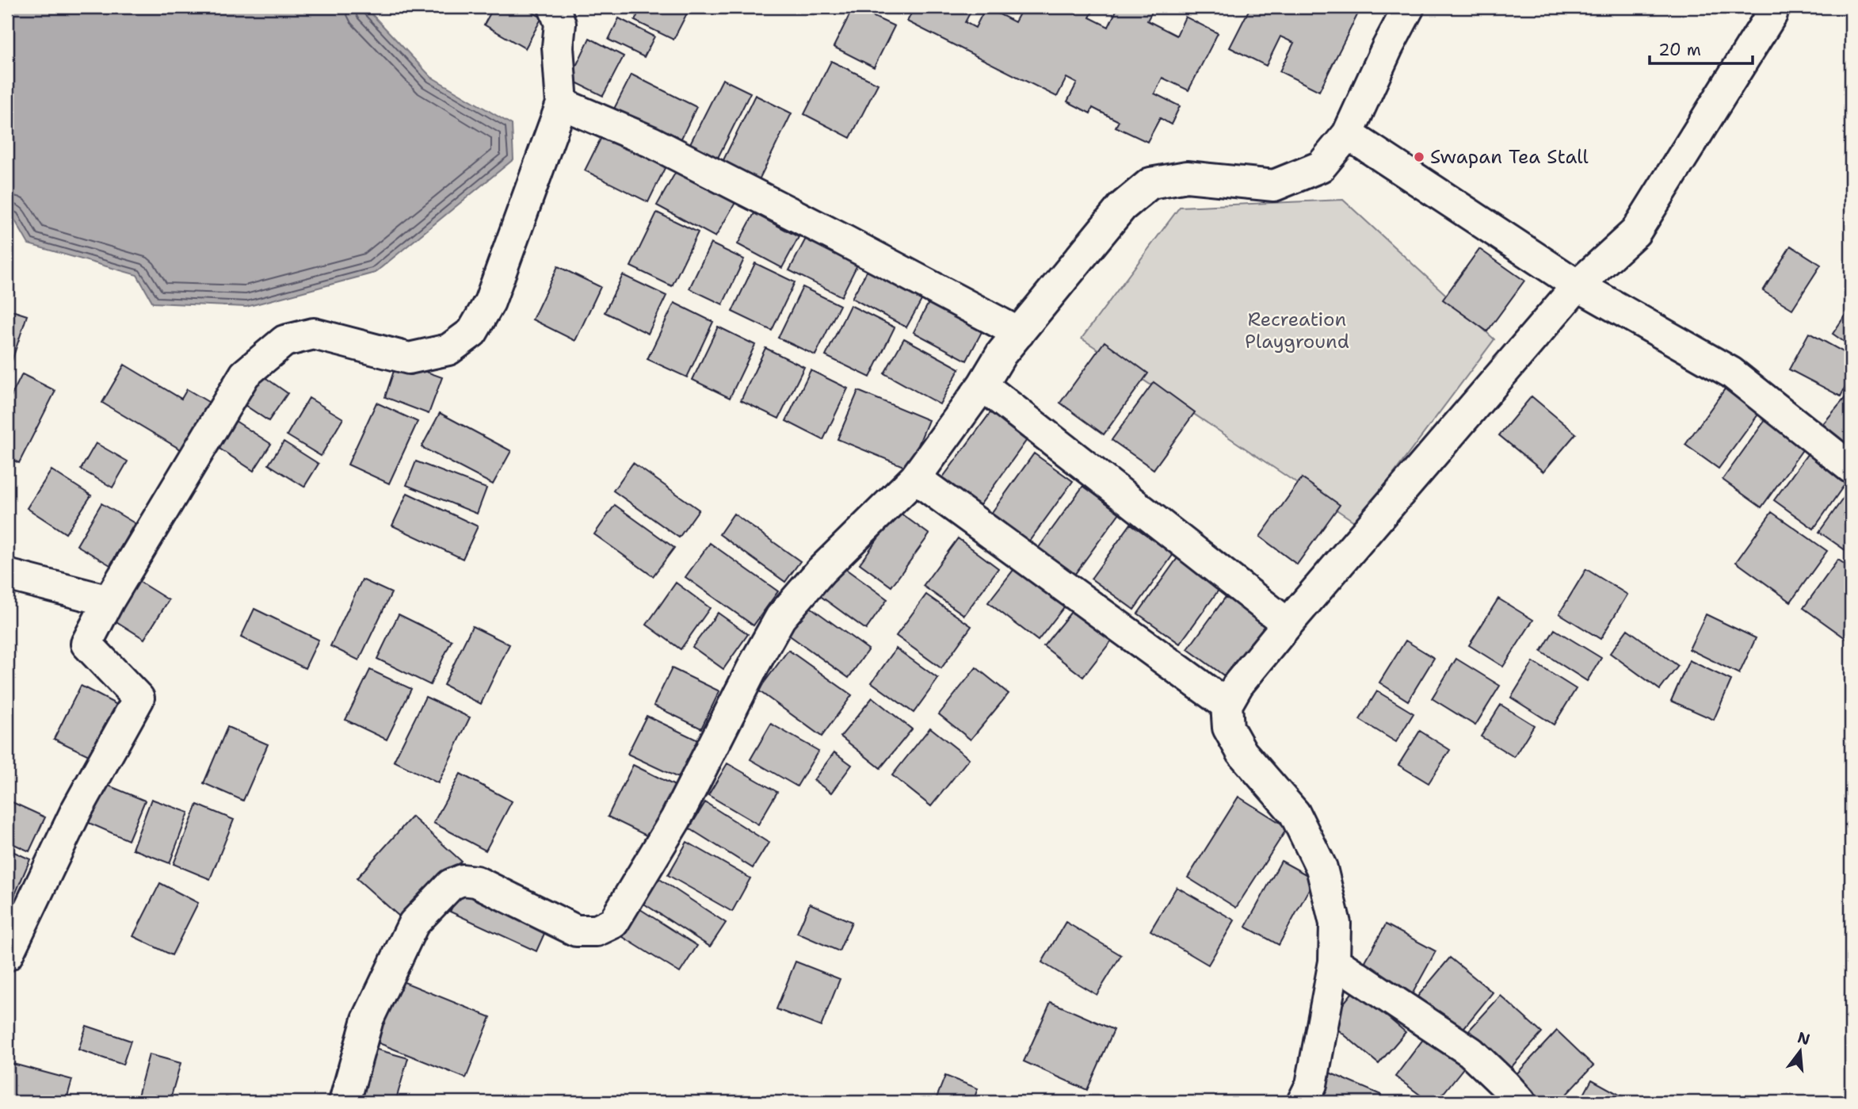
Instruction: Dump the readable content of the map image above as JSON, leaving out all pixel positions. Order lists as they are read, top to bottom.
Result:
{
  "parks": ["Recreation Playground"],
  "places": ["Swapan Tea Stall"],
  "scale_bar": "20 m",
  "north": "top"
}
